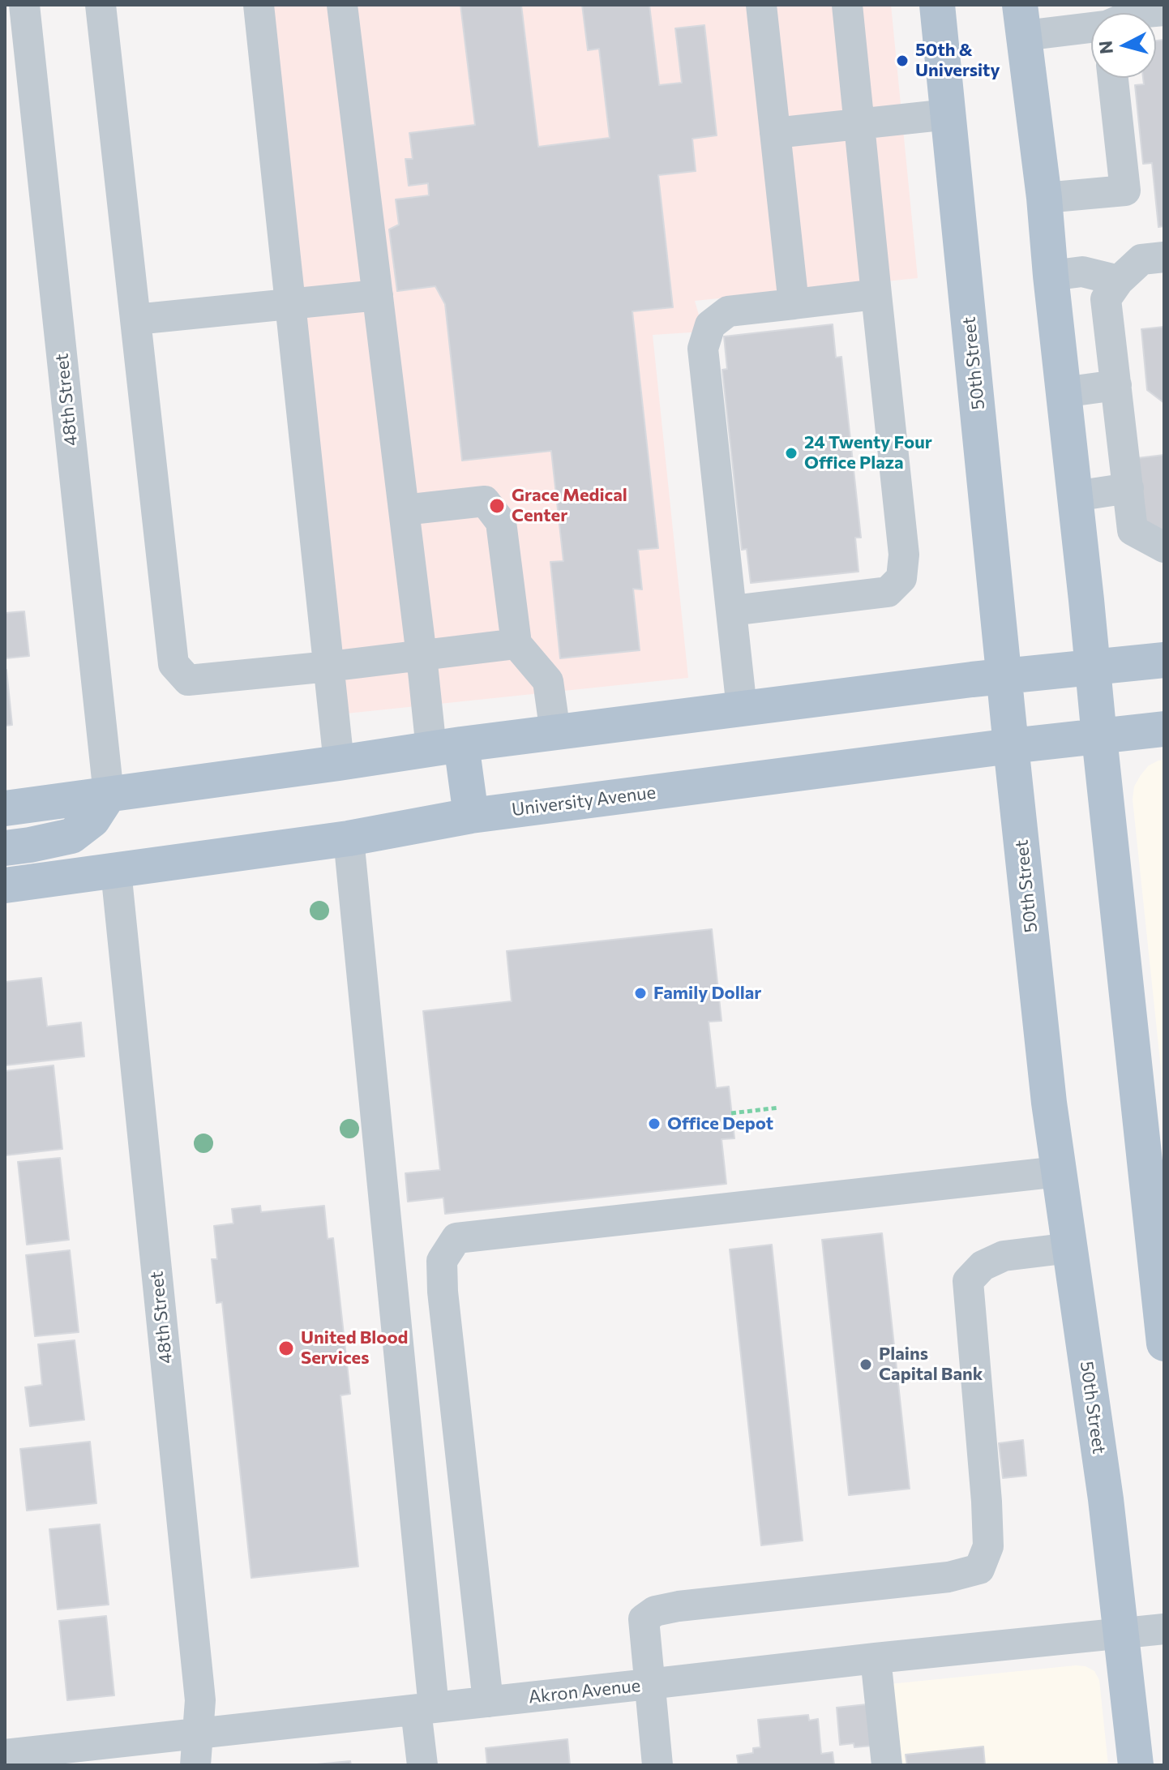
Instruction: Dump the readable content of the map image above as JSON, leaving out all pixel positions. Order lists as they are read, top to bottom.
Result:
{
  "streets": {
    "main road": ["50th Street", "University Avenue"],
    "street": ["48th Street", "Akron Avenue"]
  },
  "crossings": [
    ["50th Street", "University Avenue"],
    ["50th Street", "Akron Avenue"],
    ["48th Street", "University Avenue"],
    ["48th Street", "Akron Avenue"]
  ],
  "places": [
    "50th & University",
    "24 Twenty Four Office Plaza",
    "Grace Medical Center",
    "Family Dollar",
    "Office Depot",
    "United Blood Services",
    "Plains Capital Bank"
  ],
  "north": "left"
}
